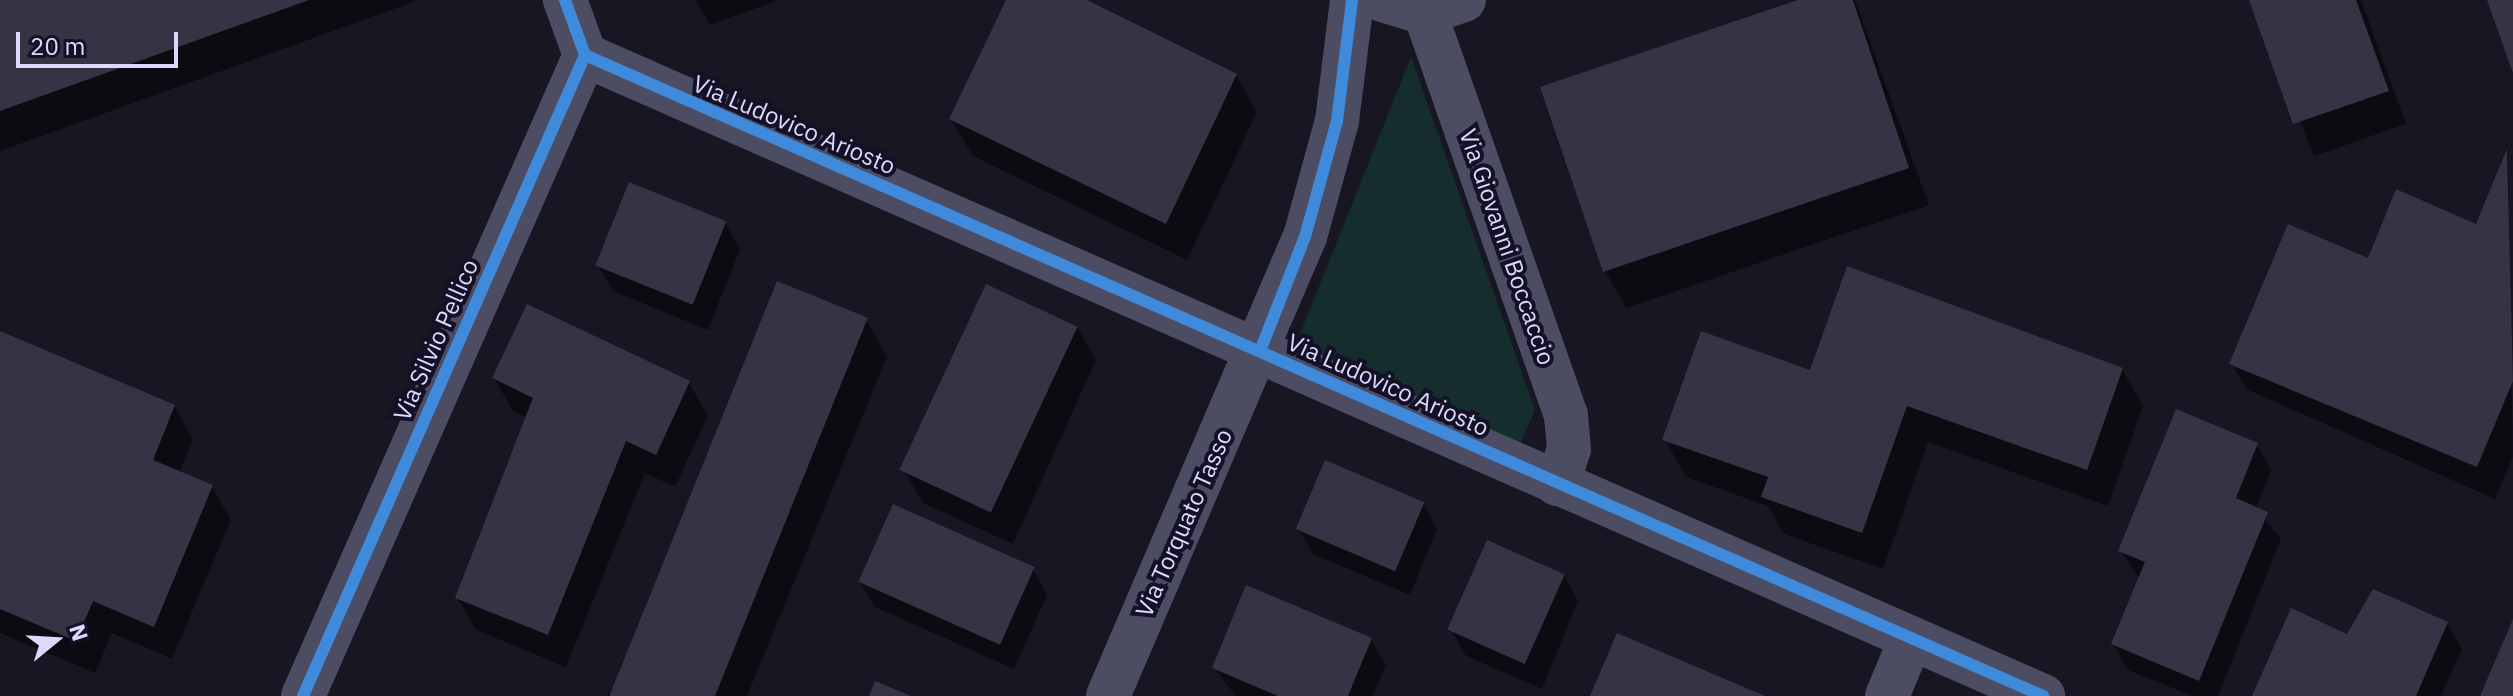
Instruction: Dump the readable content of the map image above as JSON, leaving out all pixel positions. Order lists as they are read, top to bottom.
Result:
{
  "streets": {
    "street": [
      "Via Ludovico Ariosto",
      "Via Giovanni Boccaccio",
      "Via Silvio Pellico",
      "Via Torquato Tasso"
    ]
  },
  "crossings": [
    ["Via Ludovico Ariosto", "Via Giovanni Boccaccio"],
    ["Via Ludovico Ariosto", "Via Silvio Pellico"],
    ["Via Ludovico Ariosto", "Via Torquato Tasso"]
  ],
  "scale_bar": "20 m",
  "north": "right"
}
